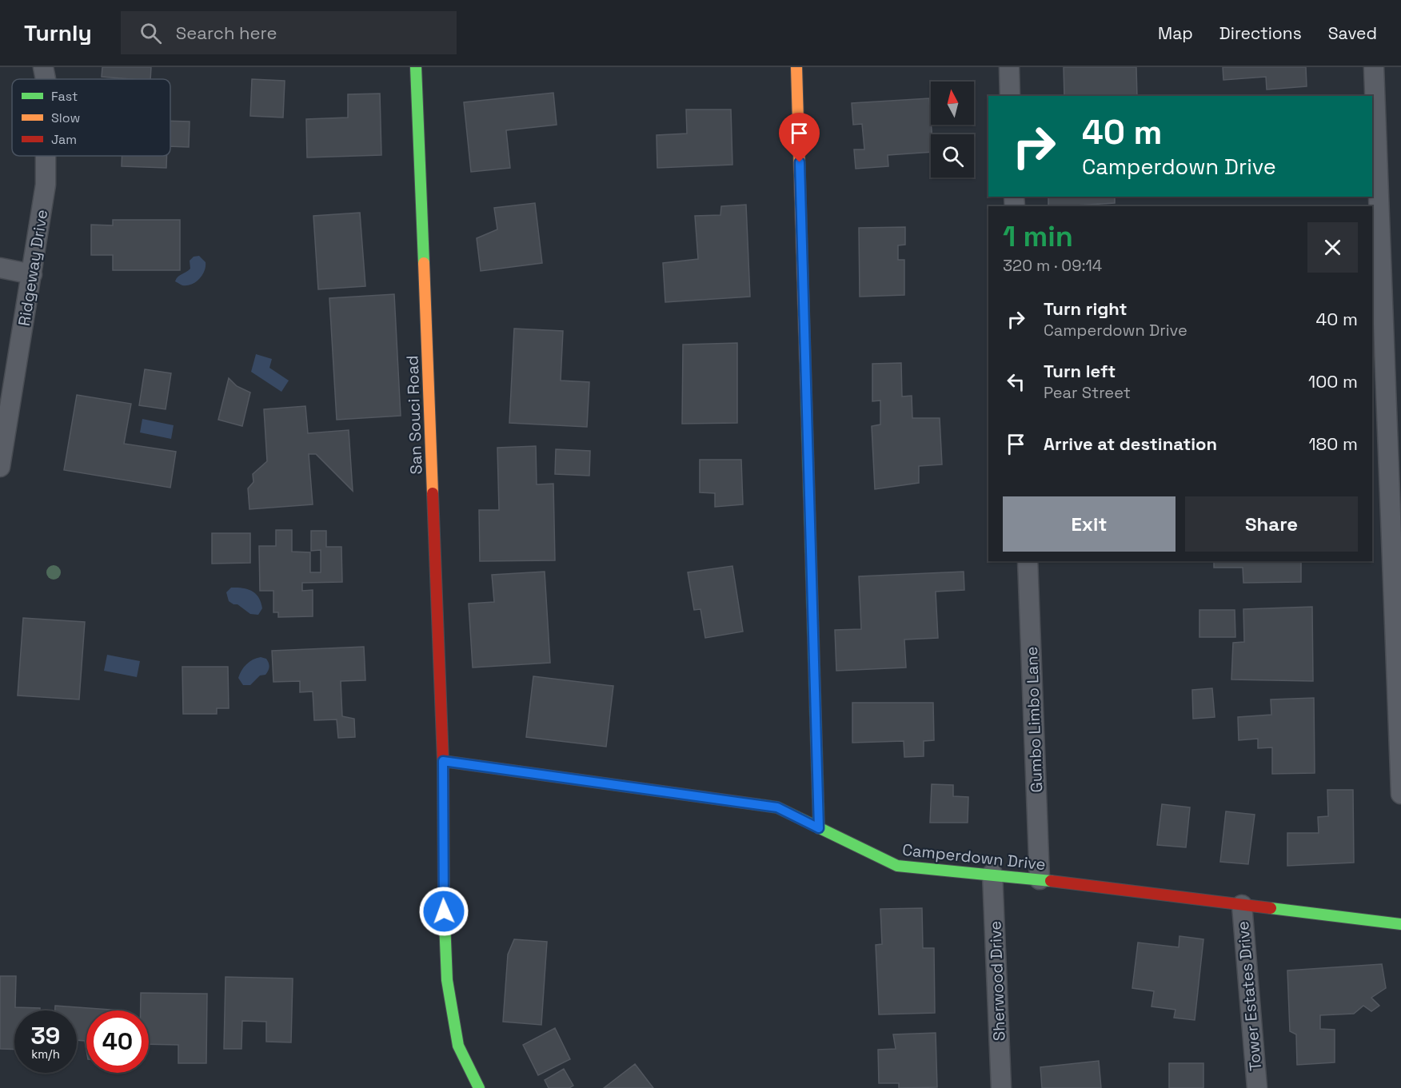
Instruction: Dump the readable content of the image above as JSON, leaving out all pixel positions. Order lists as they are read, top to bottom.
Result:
{
  "streets": {
    "street": [
      "Ridgeway Drive",
      "San Souci Road",
      "Gumbo Limbo Lane",
      "Camperdown Drive",
      "Sherwood Drive",
      "Tower Estates Drive"
    ]
  },
  "crossings": [
    ["San Souci Road", "Camperdown Drive"],
    ["Gumbo Limbo Lane", "Camperdown Drive"],
    ["Camperdown Drive", "Sherwood Drive"],
    ["Camperdown Drive", "Tower Estates Drive"]
  ],
  "legend": ["Fast", "Slow", "Jam"],
  "north": "top",
  "page": {
    "header": "Turnly",
    "search": "Search here",
    "nav": ["Map", "Directions", "Saved"],
    "turn": ["40 m", "Camperdown Drive"],
    "heading": ["1 min", "320 m · 09:14"],
    "list": [
      {
        "name": "Turn right",
        "note": "Camperdown Drive",
        "value": "40 m"
      },
      {
        "name": "Turn left",
        "note": "Pear Street",
        "value": "100 m"
      },
      {
        "name": "Arrive at destination",
        "value": "180 m"
      }
    ],
    "buttons": ["Exit", "Share"],
    "speed": "39 km/h",
    "limit": "40"
  }
}
